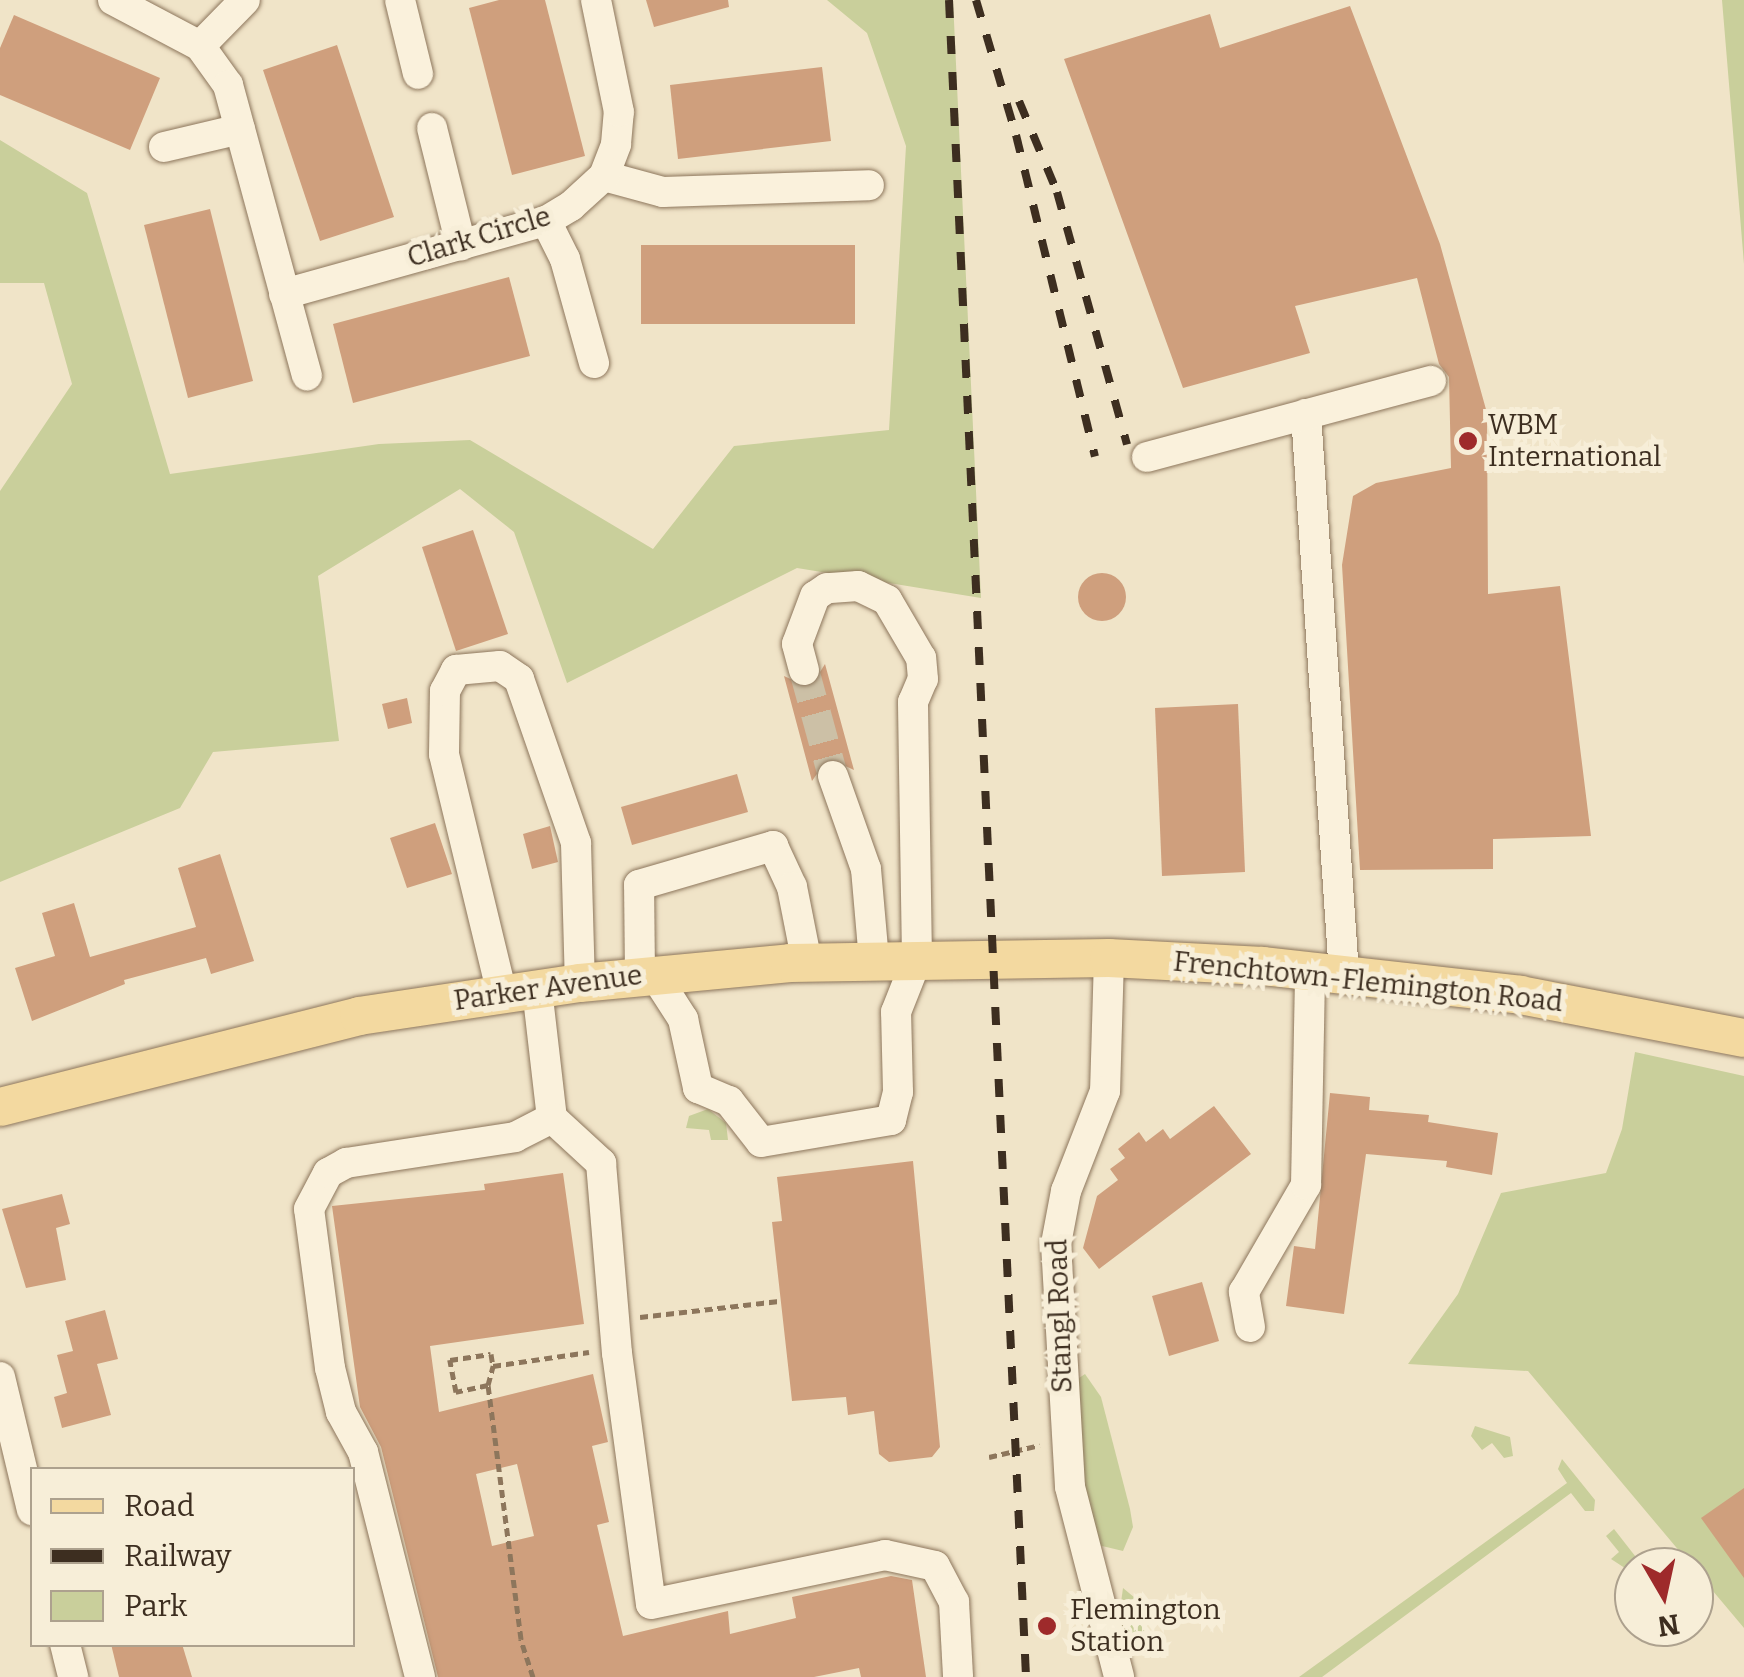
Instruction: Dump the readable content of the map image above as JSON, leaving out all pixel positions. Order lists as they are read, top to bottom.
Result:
{
  "streets": {
    "main road": ["Frenchtown-Flemington Road", "Parker Avenue"],
    "street": ["Clark Circle", "Stangl Road"]
  },
  "crossings": [
    ["Frenchtown-Flemington Road", "Parker Avenue"],
    ["Frenchtown-Flemington Road", "Stangl Road"],
    ["Parker Avenue", "Stangl Road"]
  ],
  "places": ["WBM International", "Flemington Station"],
  "legend": ["Road", "Railway", "Park"],
  "north": "bottom"
}
